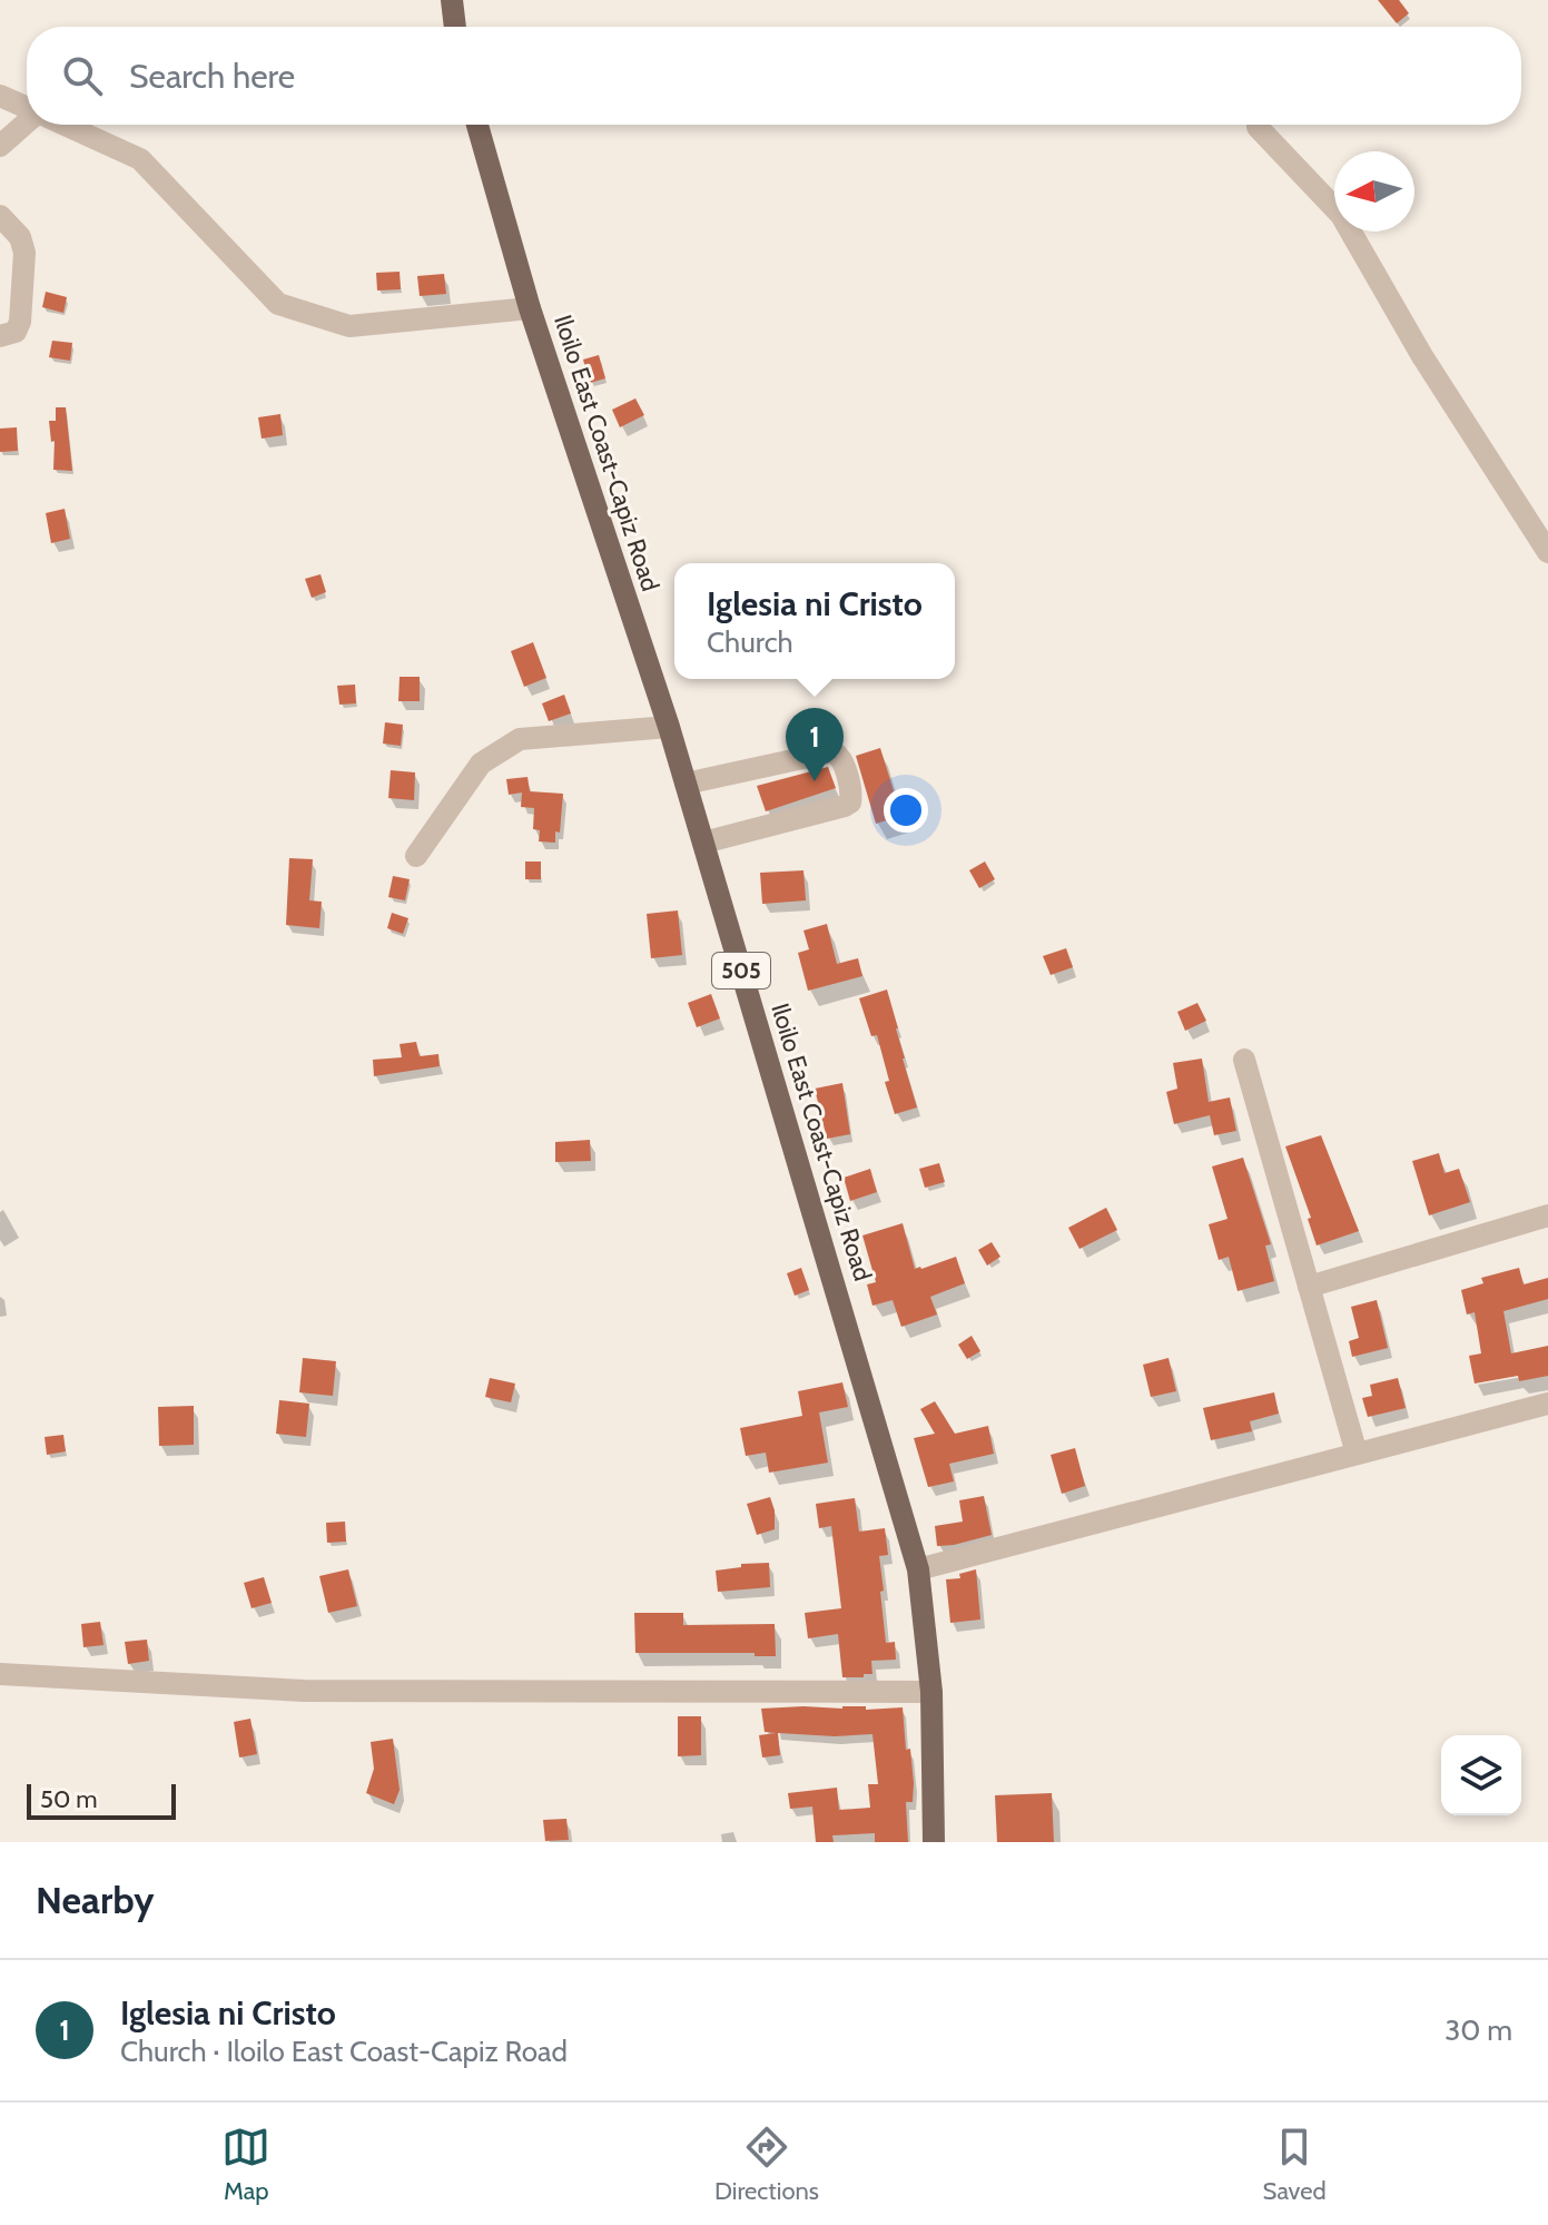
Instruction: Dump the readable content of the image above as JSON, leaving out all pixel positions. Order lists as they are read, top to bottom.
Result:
{
  "streets": {
    "main road": ["Iloilo East Coast-Capiz Road", "505"]
  },
  "scale_bar": "50 m",
  "north": "left",
  "page": {
    "search": "Search here",
    "popup": ["Iglesia ni Cristo", "Church"],
    "pins": "1",
    "scale": "50 m",
    "heading": "Nearby",
    "list": [
      {
        "mark": "1",
        "name": "Iglesia ni Cristo",
        "note": "Church · Iloilo East Coast-Capiz Road",
        "value": "30 m"
      }
    ],
    "nav": ["Map", "Directions", "Saved"]
  }
}
